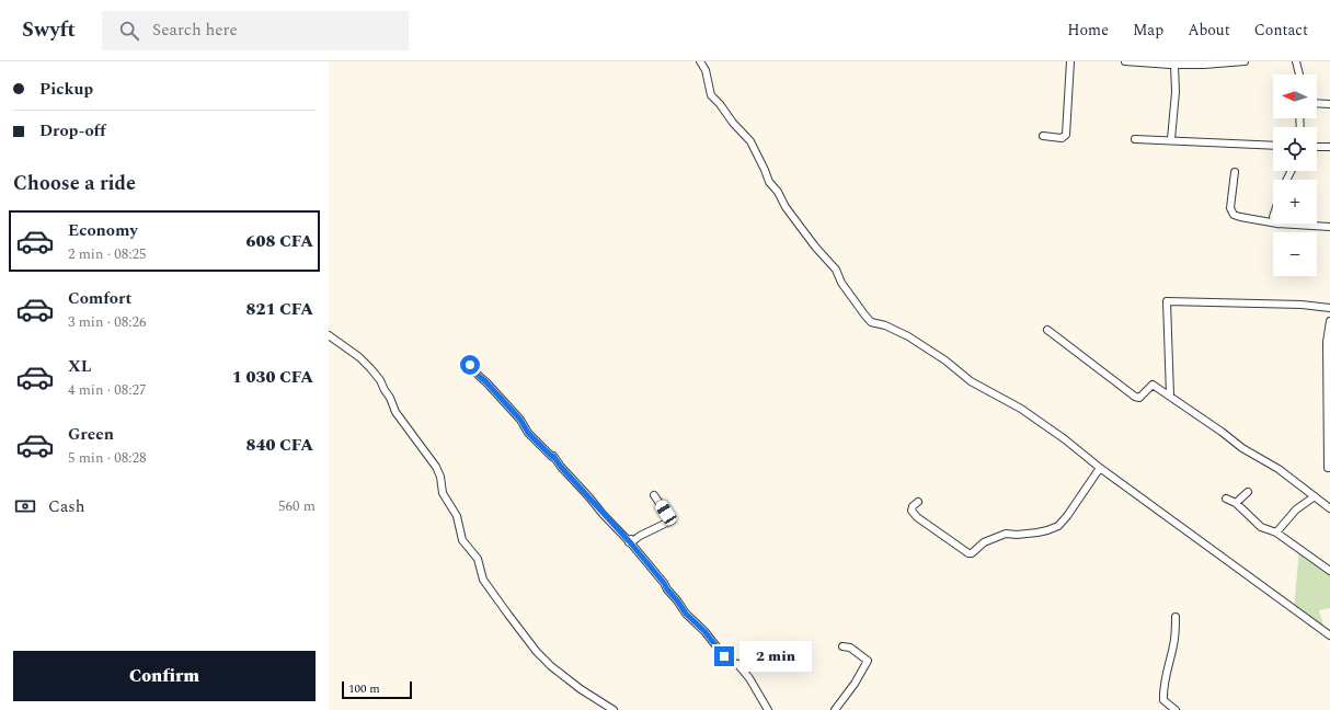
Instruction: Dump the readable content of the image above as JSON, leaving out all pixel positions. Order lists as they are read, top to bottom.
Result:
{
  "scale_bar": "100 m",
  "north": "left",
  "page": {
    "header": "Swyft",
    "search": "Search here",
    "nav": [
      "Home",
      "Map",
      "About",
      "Contact"
    ],
    "banner": ["Pickup", "Drop-off"],
    "map_buttons": ["+", "−"],
    "heading": "Choose a ride",
    "list": [
      {
        "name": "Economy",
        "note": "2 min · 08:25",
        "value": "608 CFA"
      },
      {
        "name": "Comfort",
        "note": "3 min · 08:26",
        "value": "821 CFA"
      },
      {
        "name": "XL",
        "note": "4 min · 08:27",
        "value": "1 030 CFA"
      },
      {
        "name": "Green",
        "note": "5 min · 08:28",
        "value": "840 CFA"
      }
    ],
    "pay": ["Cash", "560 m"],
    "bubble": "2 min",
    "buttons": "Confirm",
    "scale": "100 m"
  }
}
